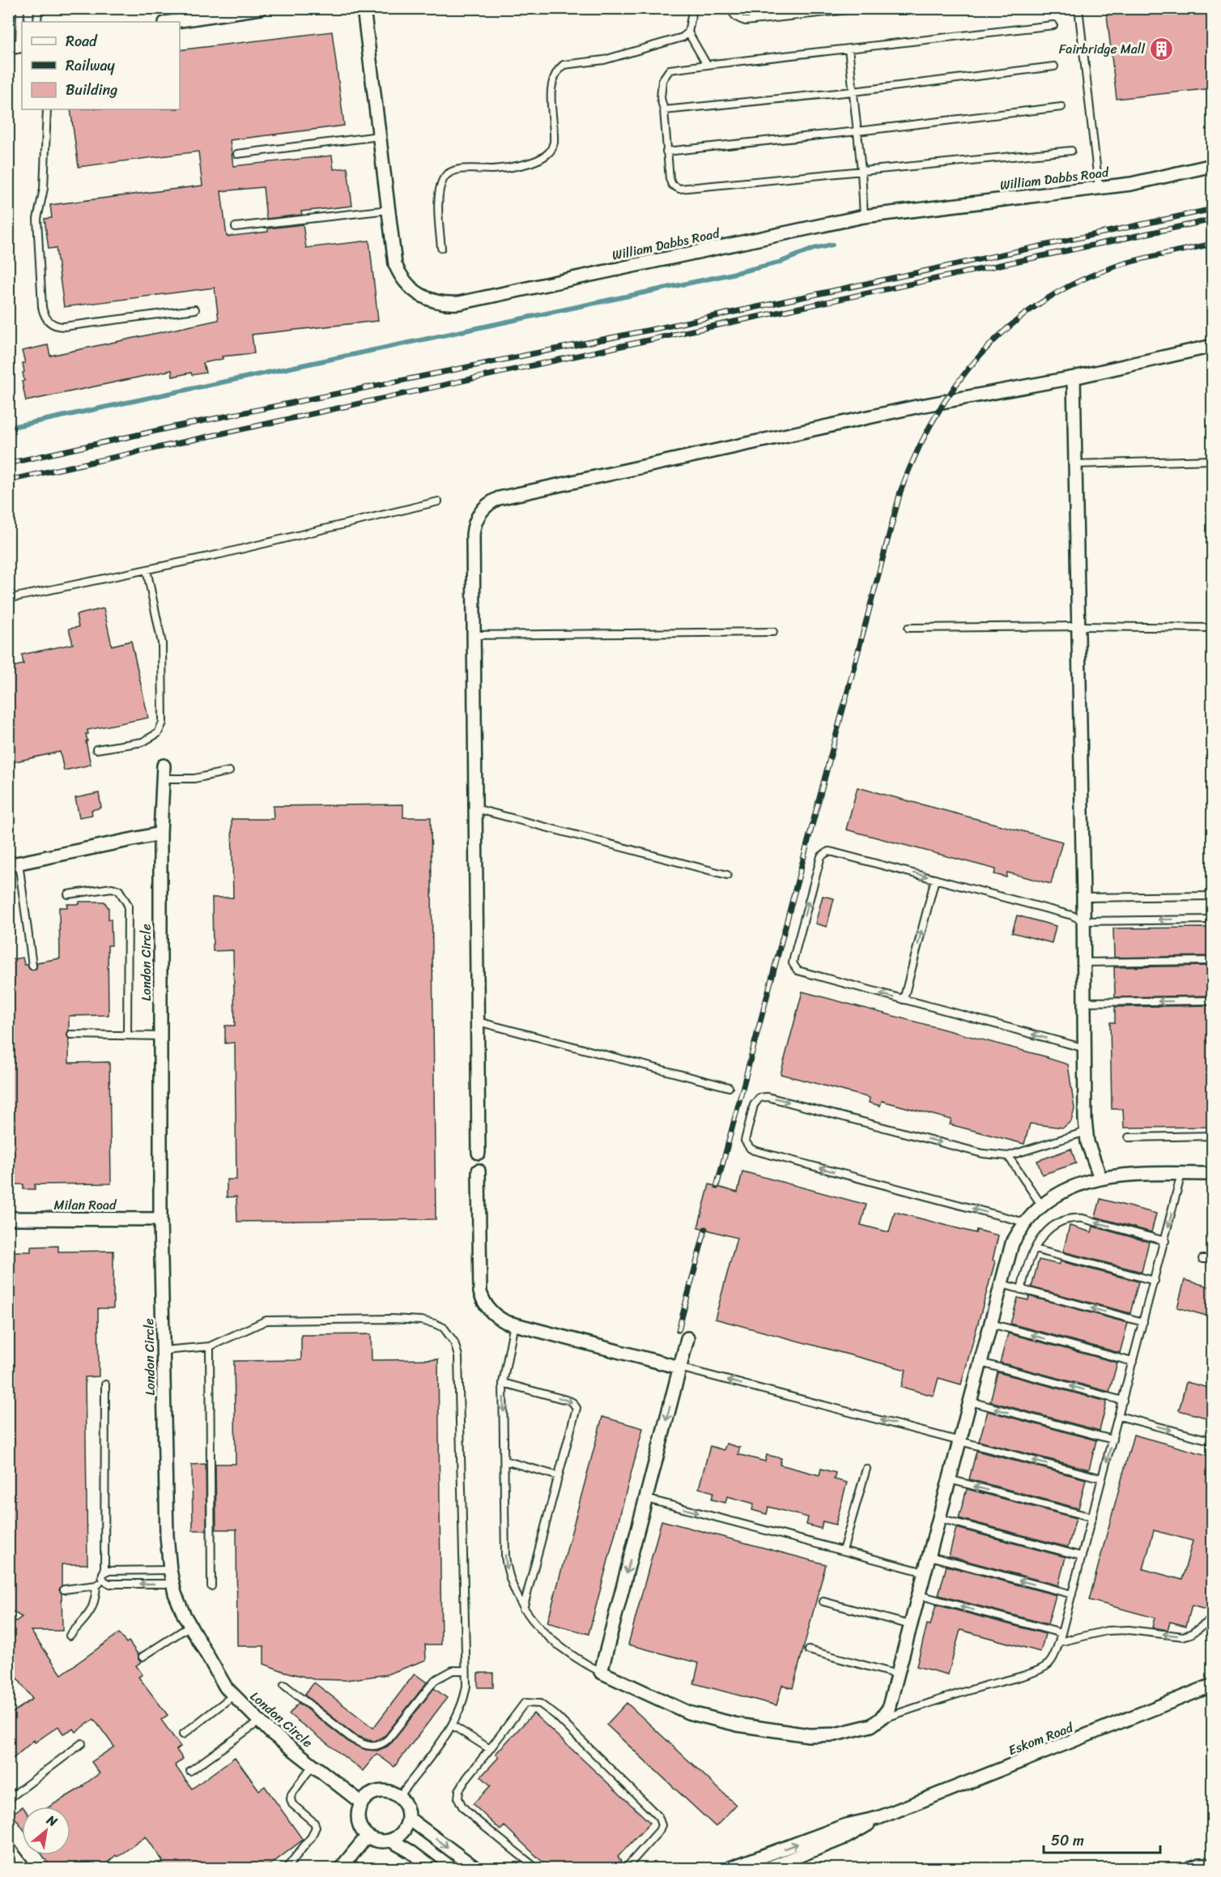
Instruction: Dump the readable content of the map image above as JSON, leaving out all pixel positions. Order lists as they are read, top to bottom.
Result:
{
  "streets": {
    "street": [
      "William Dabbs Road",
      "London Circle",
      "Milan Road",
      "Eskom Road"
    ]
  },
  "crossings": [
    ["London Circle", "Milan Road"]
  ],
  "places": {
    "building": ["Fairbridge Mall"]
  },
  "legend": ["Road", "Railway", "Building"],
  "scale_bar": "50 m",
  "north": "top right"
}
